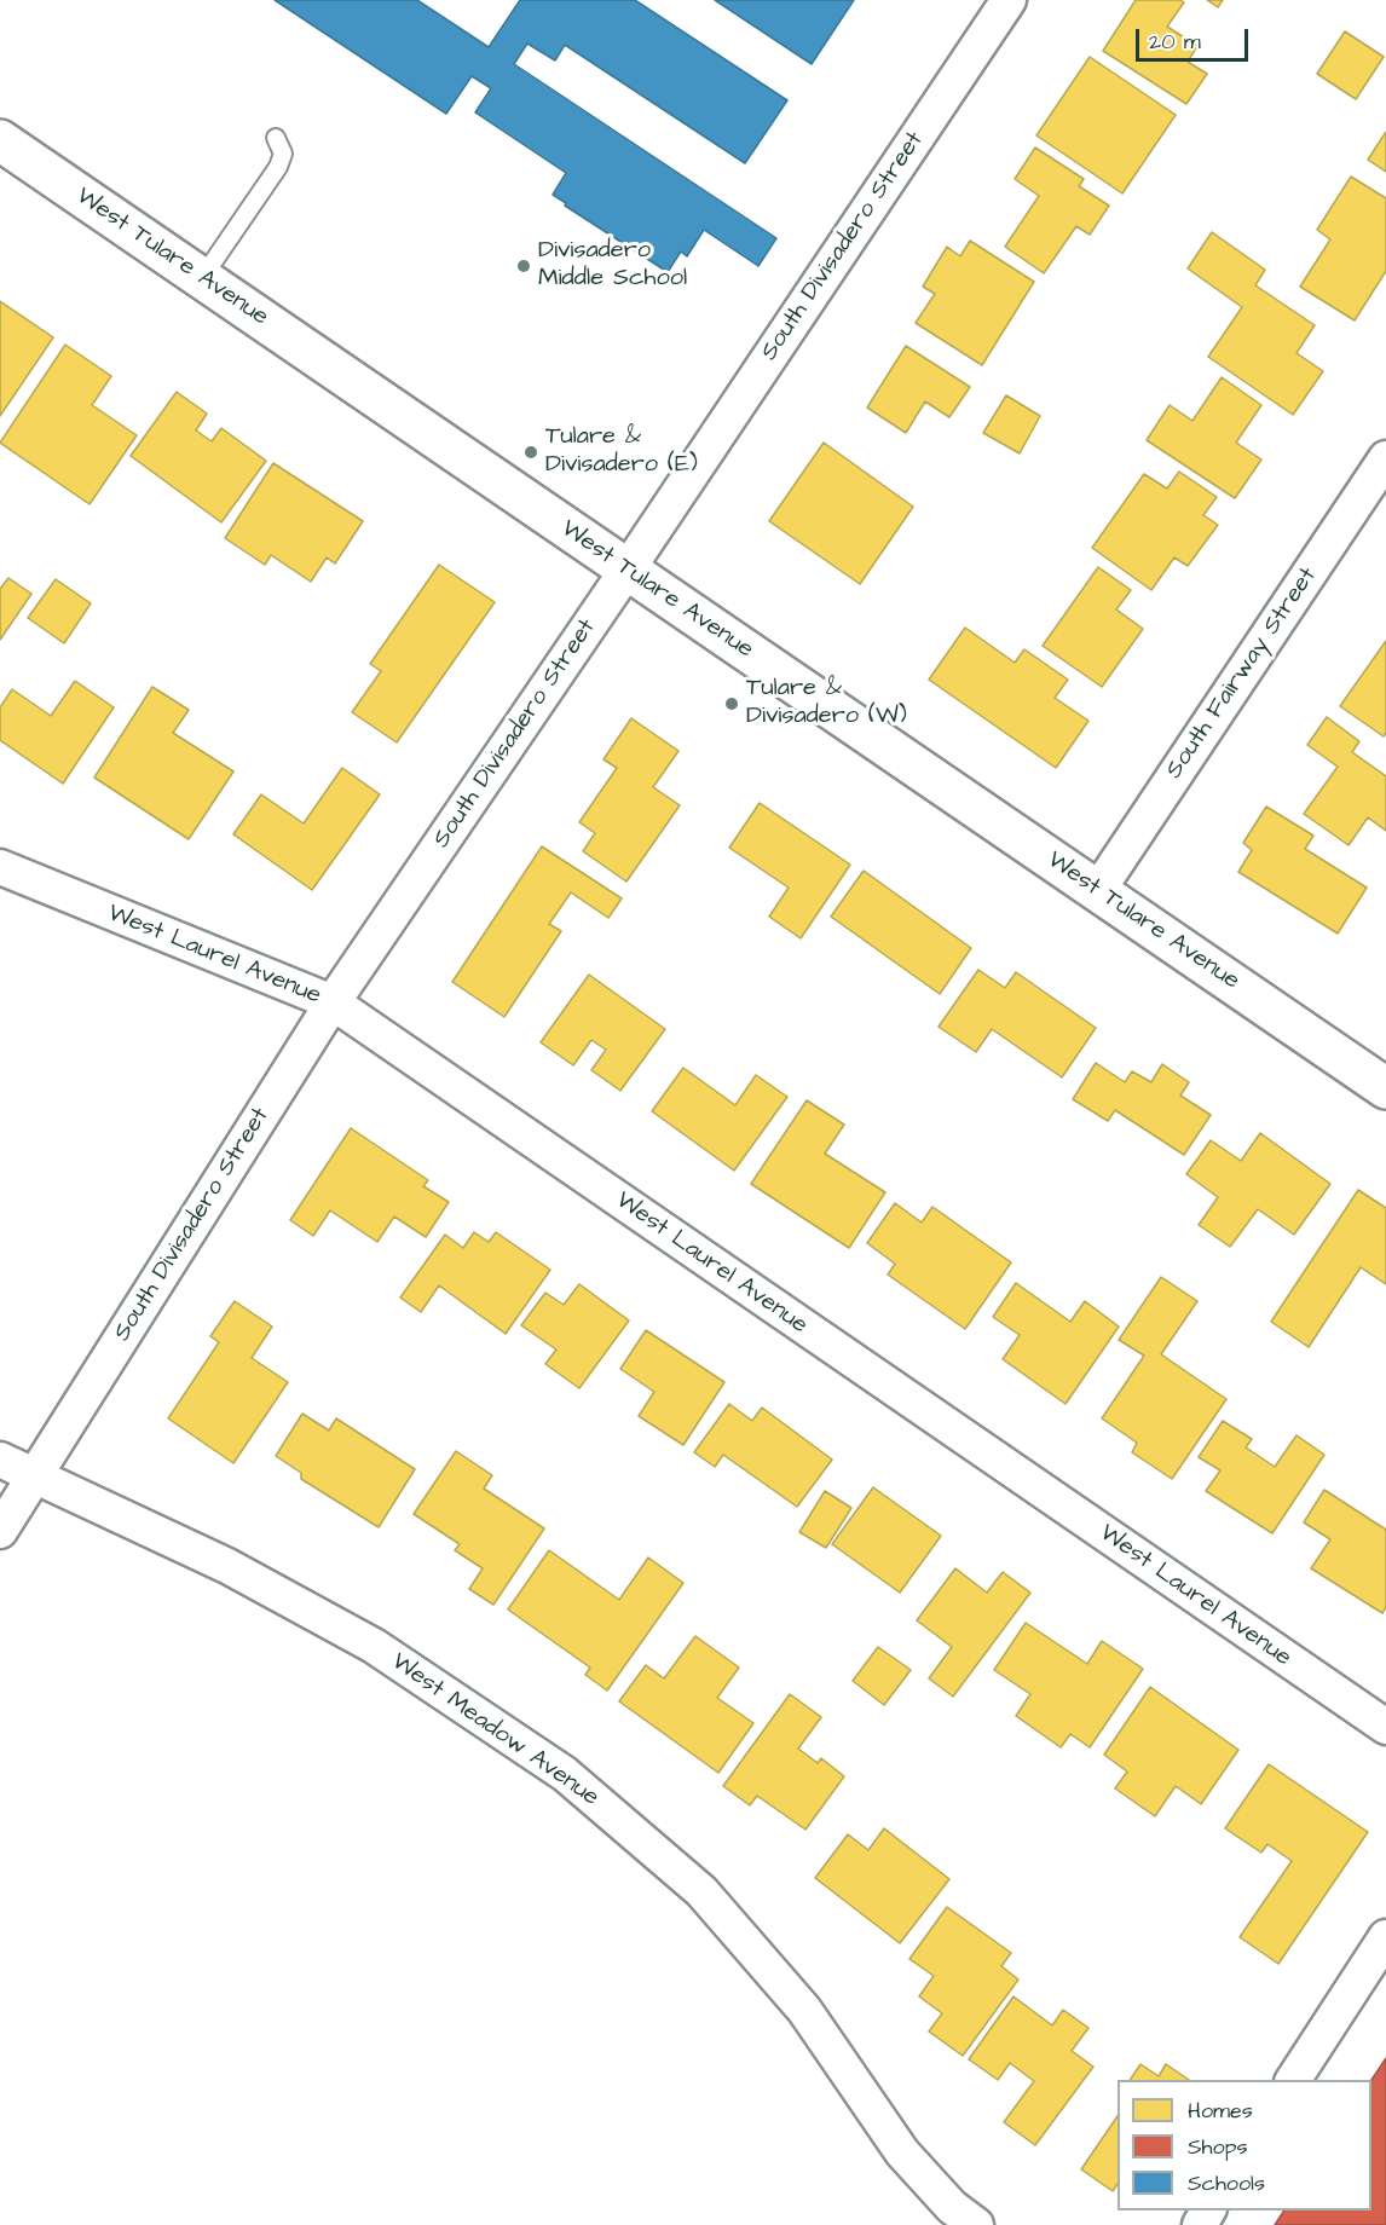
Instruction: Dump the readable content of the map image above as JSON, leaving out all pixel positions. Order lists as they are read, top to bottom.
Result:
{
  "streets": {
    "street": [
      "South Divisadero Street",
      "West Tulare Avenue",
      "South Fairway Street",
      "West Laurel Avenue",
      "West Meadow Avenue"
    ]
  },
  "crossings": [
    ["South Divisadero Street", "West Tulare Avenue"],
    ["South Divisadero Street", "West Laurel Avenue"],
    ["South Divisadero Street", "West Meadow Avenue"],
    ["West Tulare Avenue", "South Fairway Street"]
  ],
  "places": ["Divisadero Middle School", "Tulare & Divisadero (E)", "Tulare & Divisadero (W)"],
  "legend": ["Homes", "Shops", "Schools"],
  "scale_bar": "20 m"
}
